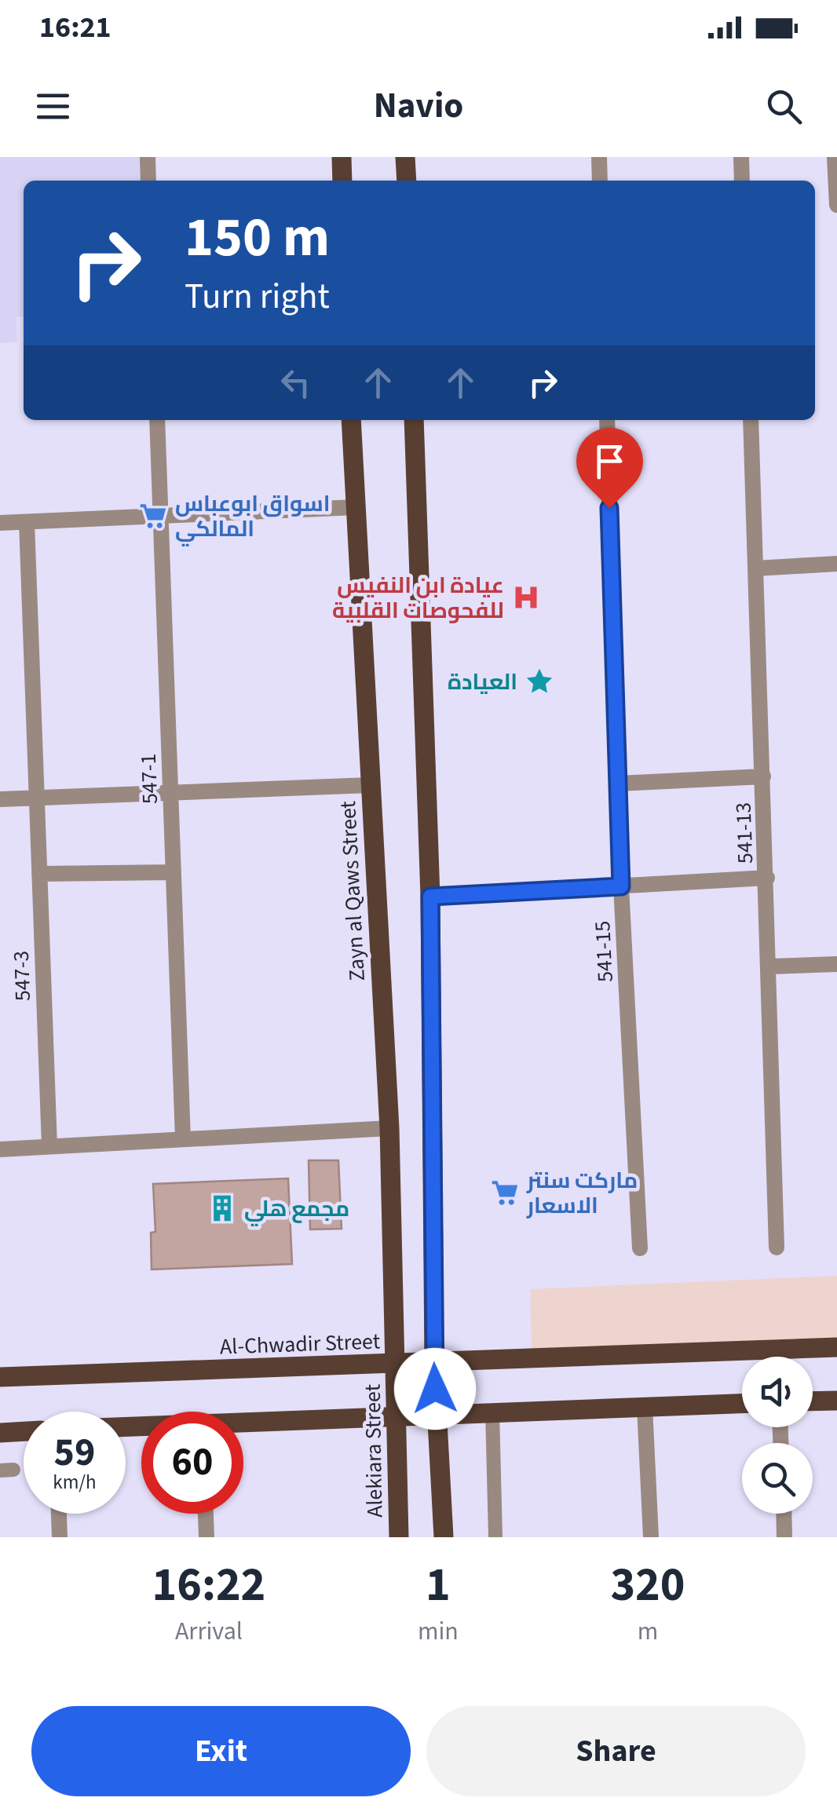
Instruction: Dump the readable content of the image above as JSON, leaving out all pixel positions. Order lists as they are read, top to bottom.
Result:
{
  "streets": {
    "main road": ["Zayn al Qaws Street", "Al-Chwadir Street", "Alekiara Street"],
    "street": [
      "547-1",
      "541-13",
      "541-15",
      "547-3"
    ]
  },
  "crossings": [
    ["Zayn al Qaws Street", "Al-Chwadir Street"],
    ["Zayn al Qaws Street", "Alekiara Street"],
    ["Al-Chwadir Street", "Alekiara Street"]
  ],
  "places": {
    "supermarket": ["اسواق ابوعباس المالكي", "ماركت سنتر الاسعار"],
    "hospital": ["عيادة ابن النفيس للفحوصات القلبية"],
    "place": ["العيادة"],
    "building": ["مجمع هلي"]
  },
  "page": {
    "status": "16:21",
    "header": "Navio",
    "turn": ["150 m", "Turn right"],
    "speed": "59 km/h",
    "limit": "60",
    "eta": [
      "16:22",
      "Arrival",
      "1",
      "min",
      "320",
      "m"
    ],
    "buttons": ["Exit", "Share"]
  }
}
